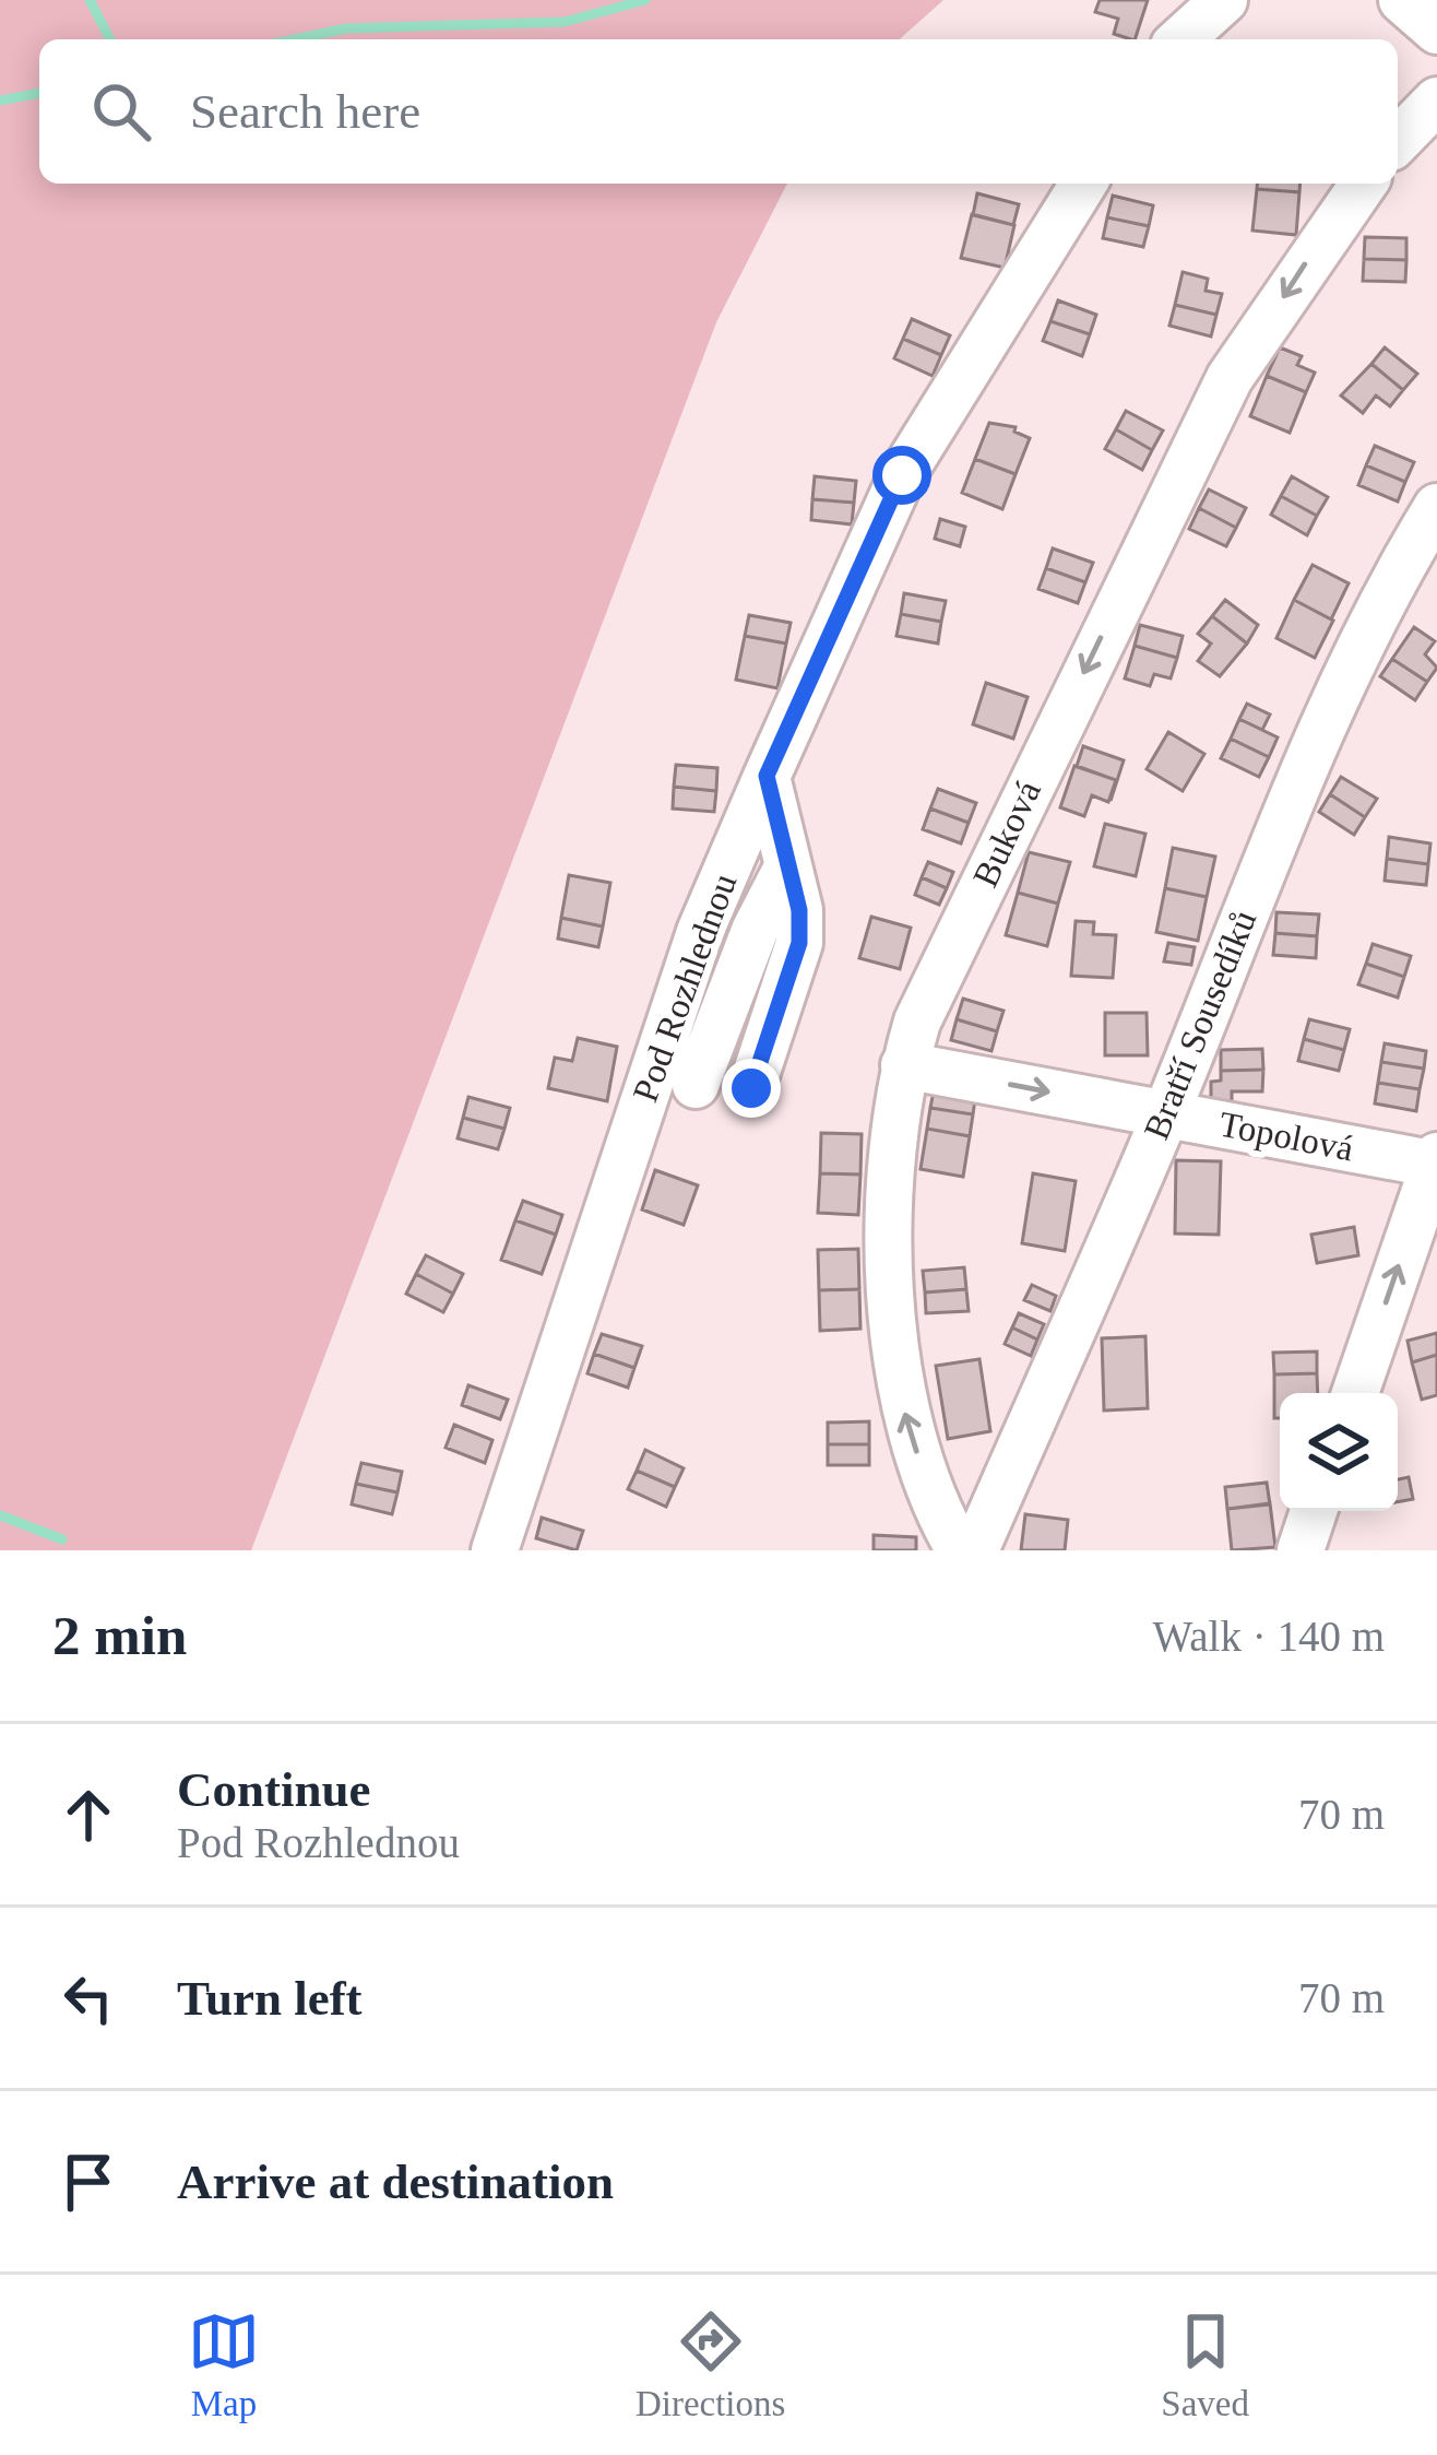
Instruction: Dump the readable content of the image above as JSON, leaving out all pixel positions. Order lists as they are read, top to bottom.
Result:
{
  "streets": {
    "street": [
      "Buková",
      "Pod Rozhlednou",
      "Bratří Sousedíků",
      "Topolová"
    ]
  },
  "crossings": [
    ["Buková", "Topolová"],
    ["Bratří Sousedíků", "Topolová"]
  ],
  "one_way": ["Topolová"],
  "page": {
    "search": "Search here",
    "heading": ["2 min", "Walk · 140 m"],
    "list": [
      ["Continue", "Pod Rozhlednou", "70 m"],
      ["Turn left", "70 m"],
      "Arrive at destination"
    ],
    "nav": ["Map", "Directions", "Saved"]
  }
}
